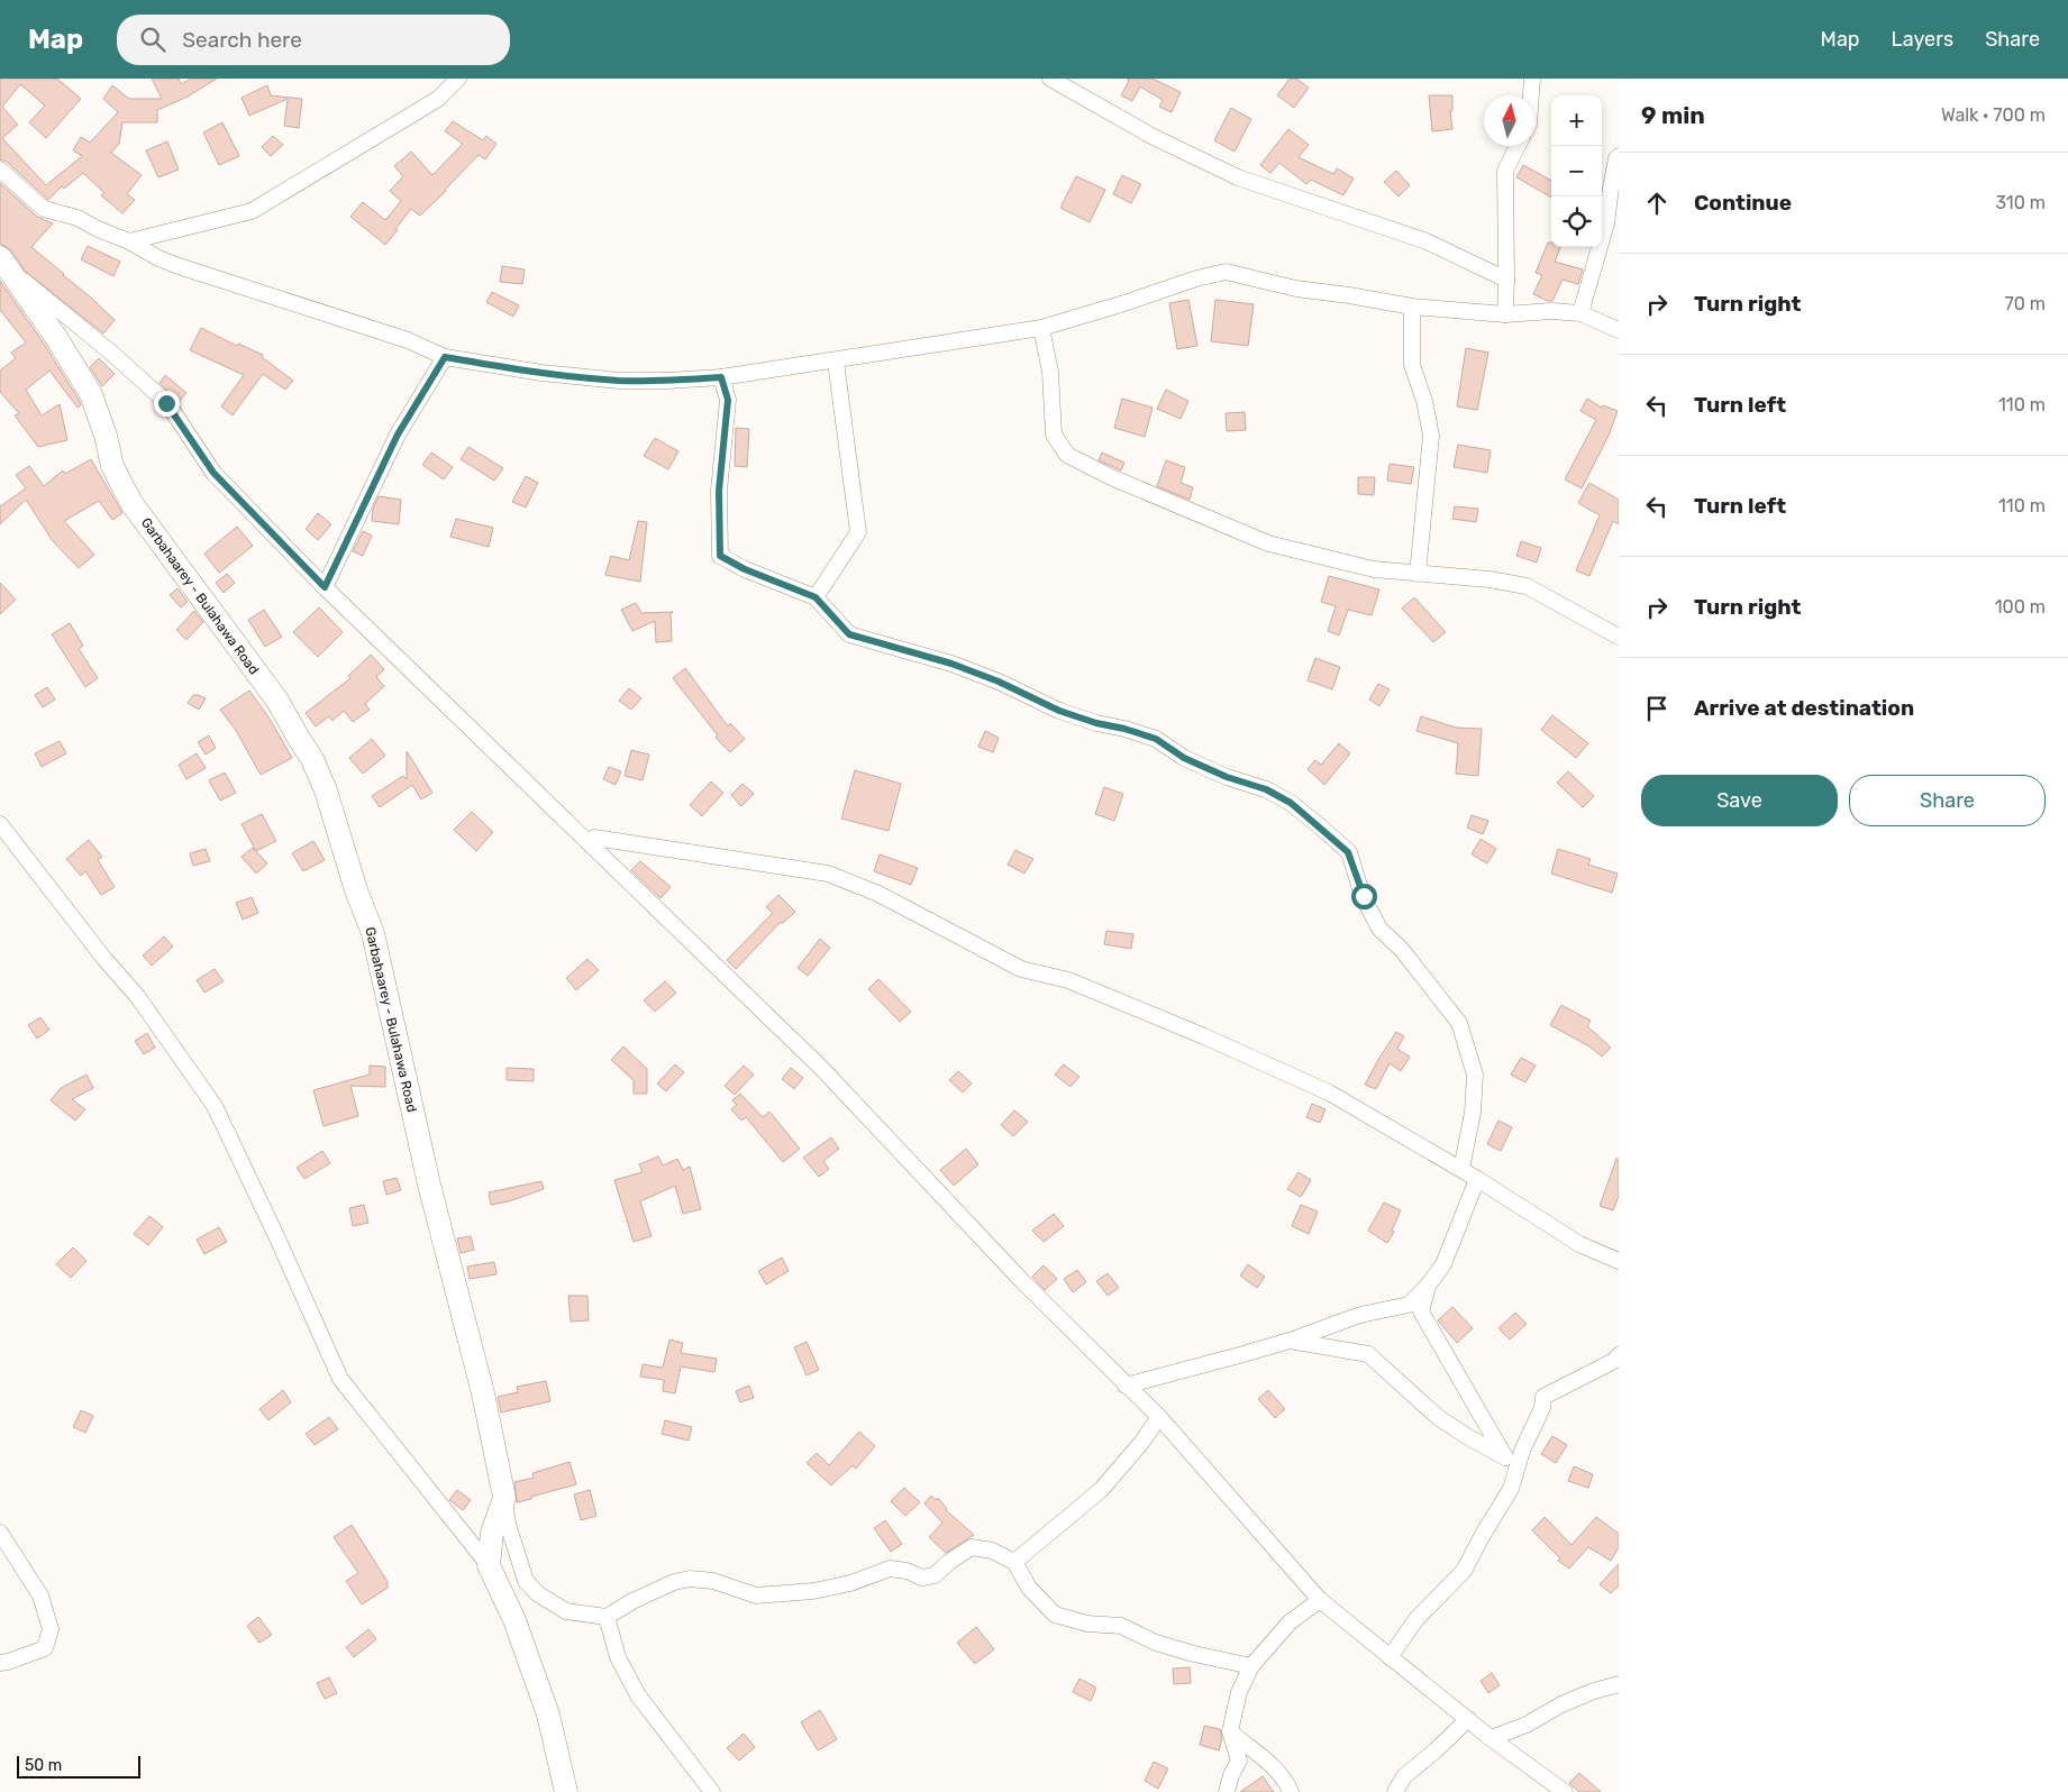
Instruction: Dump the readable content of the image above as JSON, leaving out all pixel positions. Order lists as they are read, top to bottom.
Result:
{
  "streets": {
    "main road": ["Garbahaarey - Bulahawa Road"]
  },
  "scale_bar": "50 m",
  "north": "top",
  "page": {
    "header": "Map",
    "search": "Search here",
    "nav": ["Map", "Layers", "Share"],
    "heading": ["9 min", "Walk · 700 m"],
    "map_buttons": ["+", "−"],
    "list": [
      ["Continue", "310 m"],
      ["Turn right", "70 m"],
      ["Turn left", "110 m"],
      ["Turn left", "110 m"],
      ["Turn right", "100 m"],
      "Arrive at destination"
    ],
    "buttons": ["Save", "Share"],
    "scale": "50 m"
  }
}
